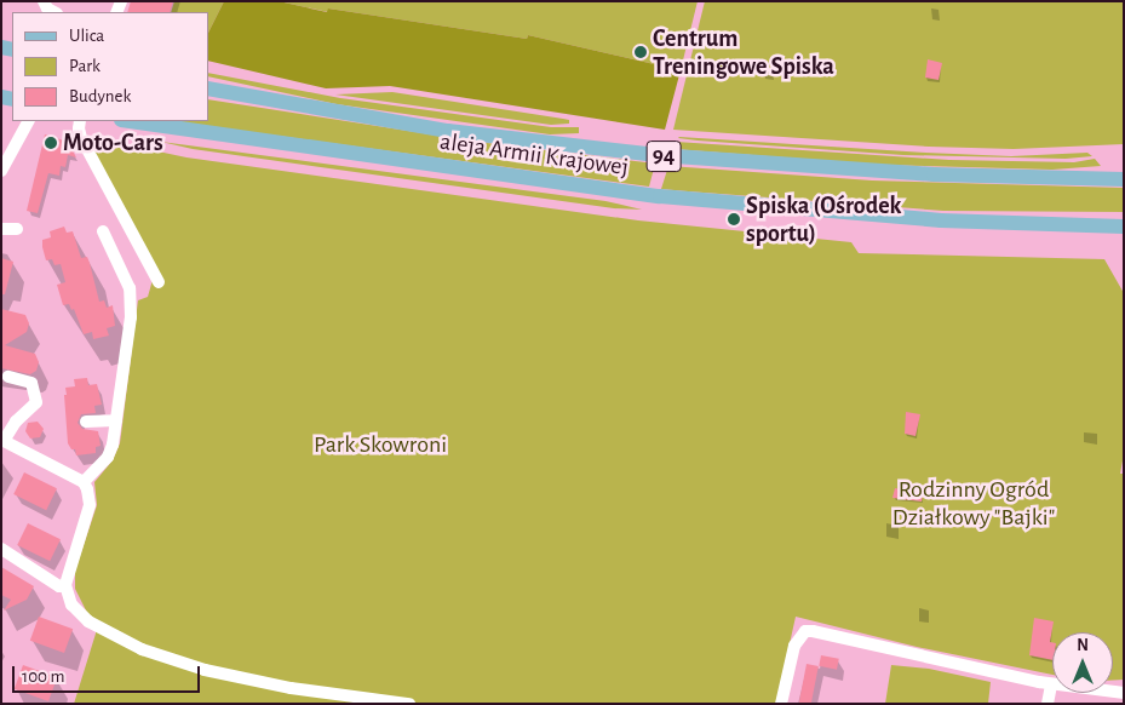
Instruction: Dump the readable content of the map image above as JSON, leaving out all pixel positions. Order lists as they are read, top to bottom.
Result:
{
  "streets": {
    "main road": ["aleja Armii Krajowej", "94"]
  },
  "parks": ["Park Skowroni", "Rodzinny Ogród Działkowy \"Bajki\""],
  "places": ["Centrum Treningowe Spiska", "Moto-Cars", "Spiska (Ośrodek sportu)"],
  "legend": ["Ulica", "Park", "Budynek"],
  "scale_bar": "100 m",
  "north": "top"
}
